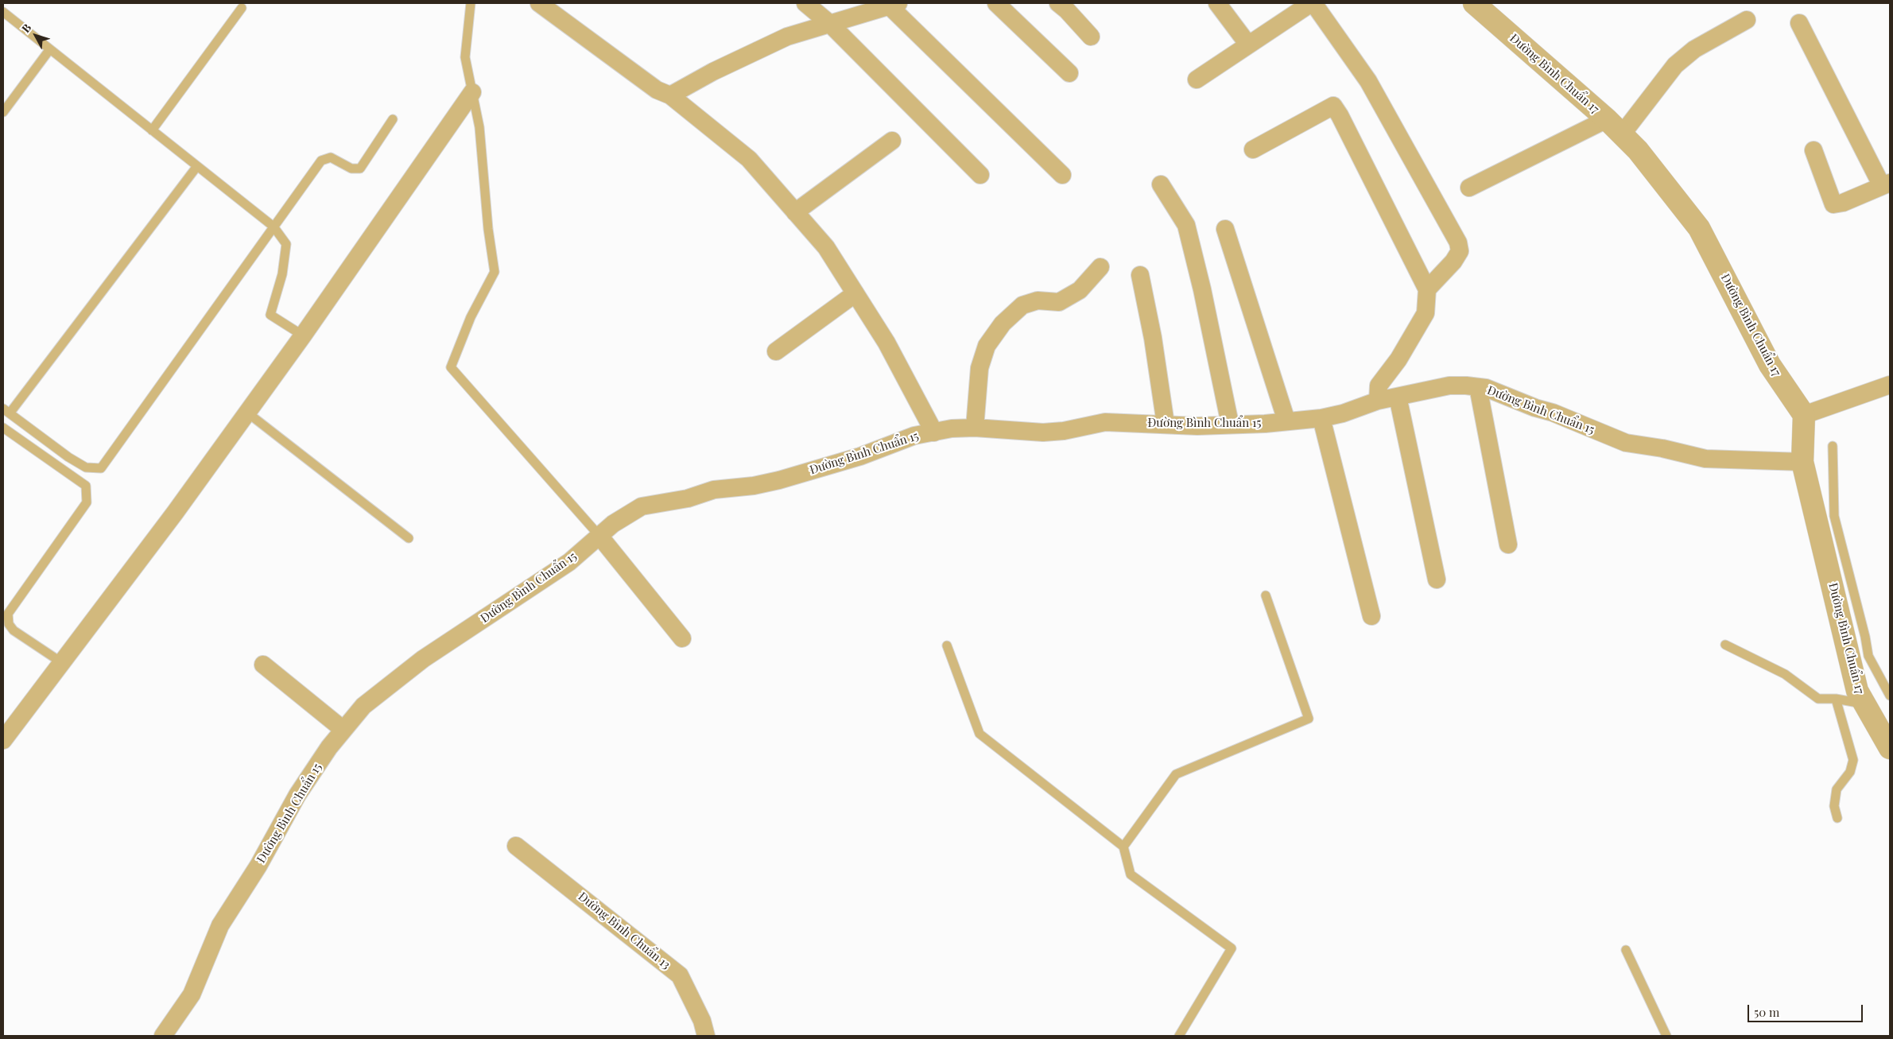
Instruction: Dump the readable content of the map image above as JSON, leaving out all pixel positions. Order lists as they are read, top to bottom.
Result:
{
  "streets": {
    "street": ["Đường Bình Chuẩn 17", "Đường Bình Chuẩn 15", "Đường Bình Chuẩn 13"]
  },
  "crossings": [
    ["Đường Bình Chuẩn 17", "Đường Bình Chuẩn 15"]
  ],
  "scale_bar": "50 m",
  "north": "top left"
}
